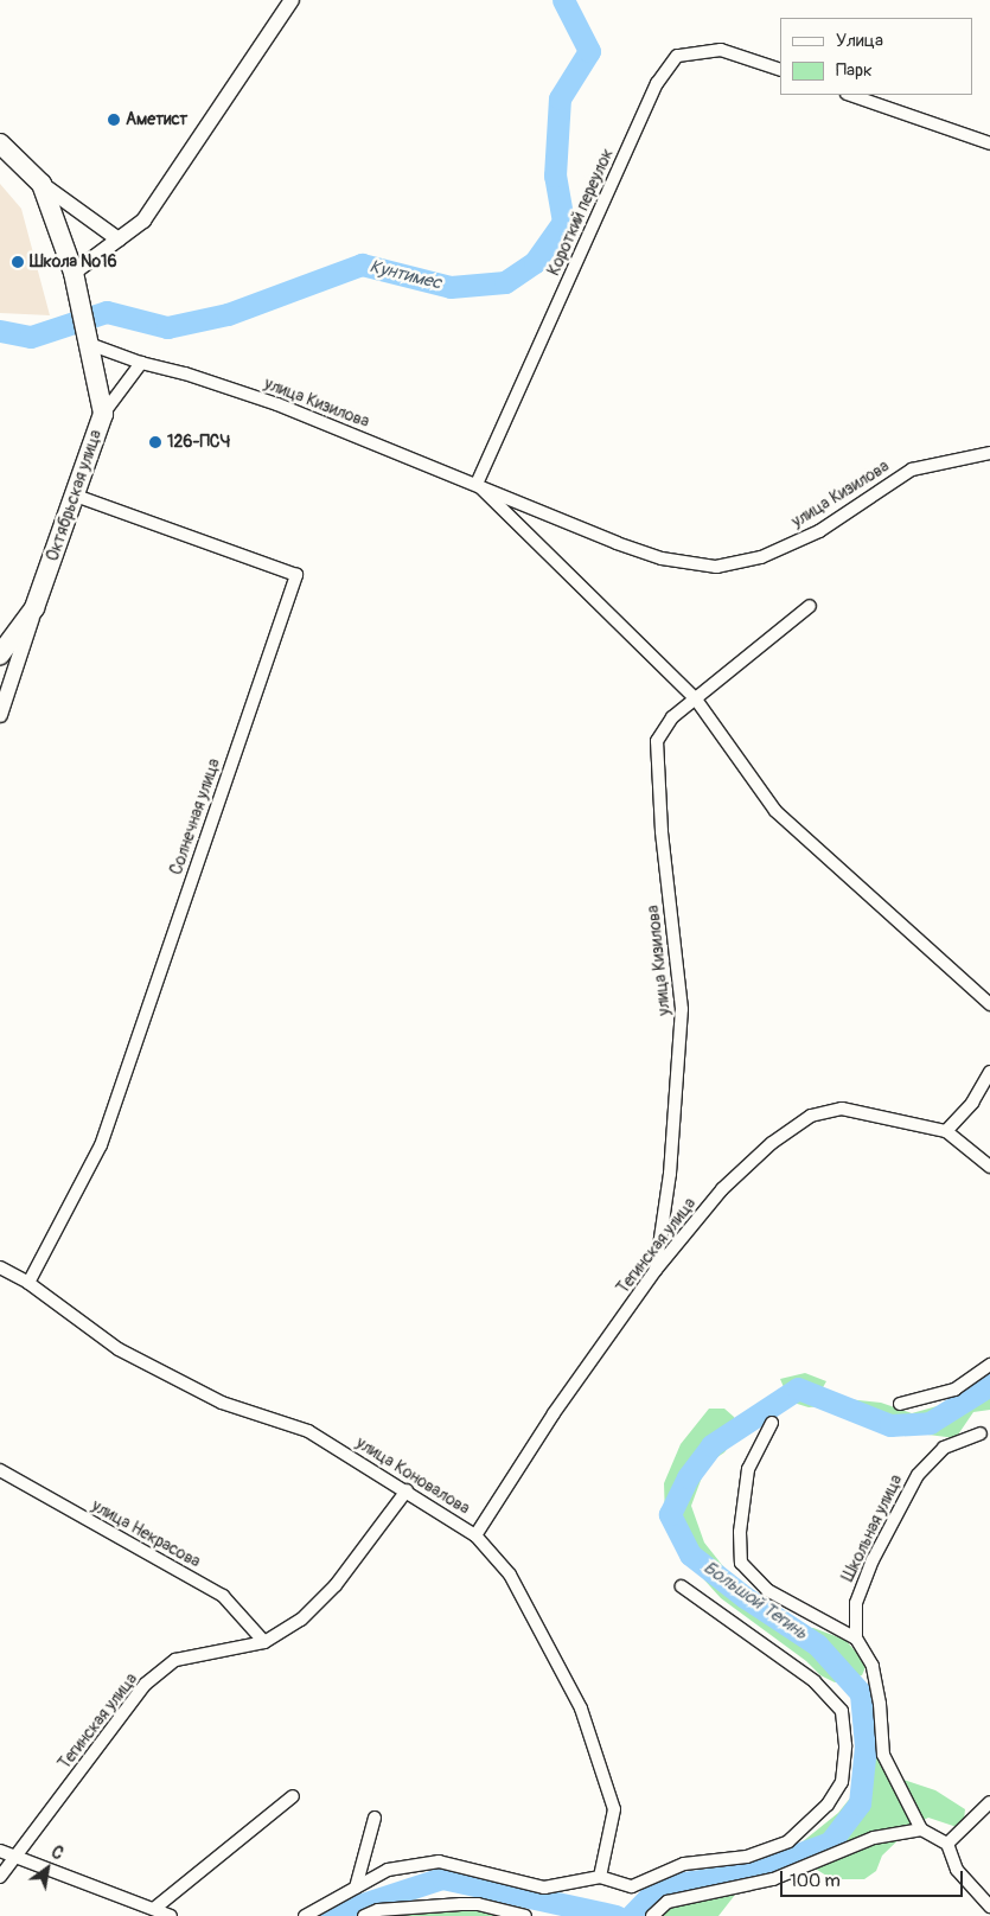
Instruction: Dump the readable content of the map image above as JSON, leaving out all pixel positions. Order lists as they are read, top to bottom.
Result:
{
  "streets": {
    "main road": ["Октябрьская улица"],
    "street": [
      "Короткий переулок",
      "улица Кизилова",
      "Солнечная улица",
      "Тегинская улица",
      "улица Коновалова",
      "Школьная улица",
      "улица Некрасова"
    ]
  },
  "crossings": [
    ["Короткий переулок", "улица Кизилова"],
    ["улица Кизилова", "Октябрьская улица"],
    ["улица Кизилова", "Тегинская улица"],
    ["Октябрьская улица", "Солнечная улица"],
    ["Солнечная улица", "улица Коновалова"],
    ["Тегинская улица", "улица Коновалова"],
    ["Тегинская улица", "улица Некрасова"]
  ],
  "water": ["Кунтимес", "Большой Тегинь"],
  "places": ["Аметист", "Школа №16", "126-ПСЧ"],
  "legend": ["Улица", "Парк"],
  "scale_bar": "100 m",
  "north": "top right"
}
